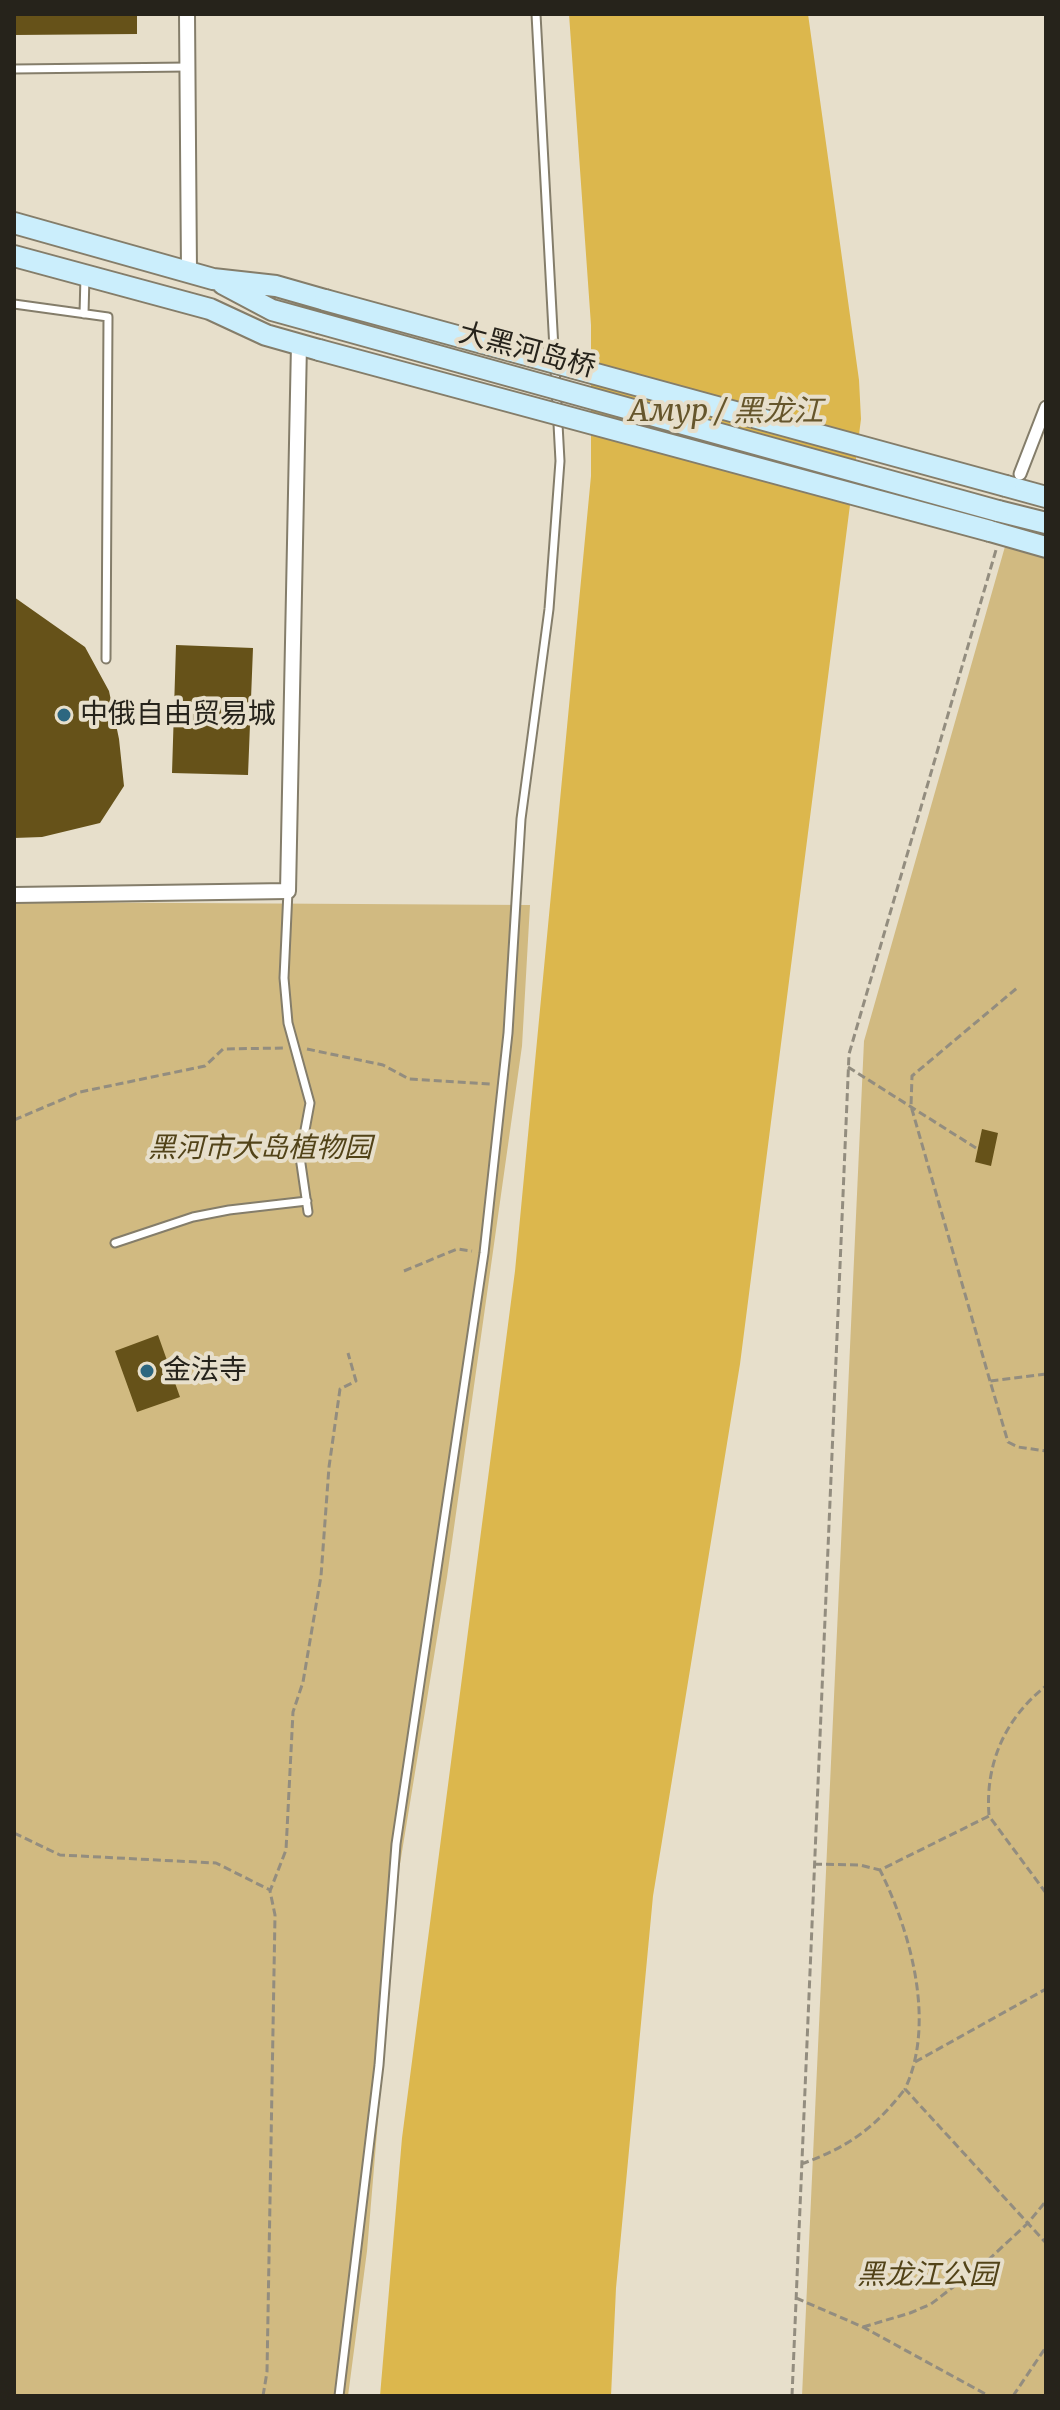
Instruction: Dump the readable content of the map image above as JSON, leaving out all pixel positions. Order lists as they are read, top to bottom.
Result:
{
  "streets": {
    "main road": ["大黑河岛桥"]
  },
  "water": ["Амур / 黑龙江"],
  "parks": ["黑河市大岛植物园", "黑龙江公园"],
  "places": ["中俄自由贸易城", "金法寺"]
}
